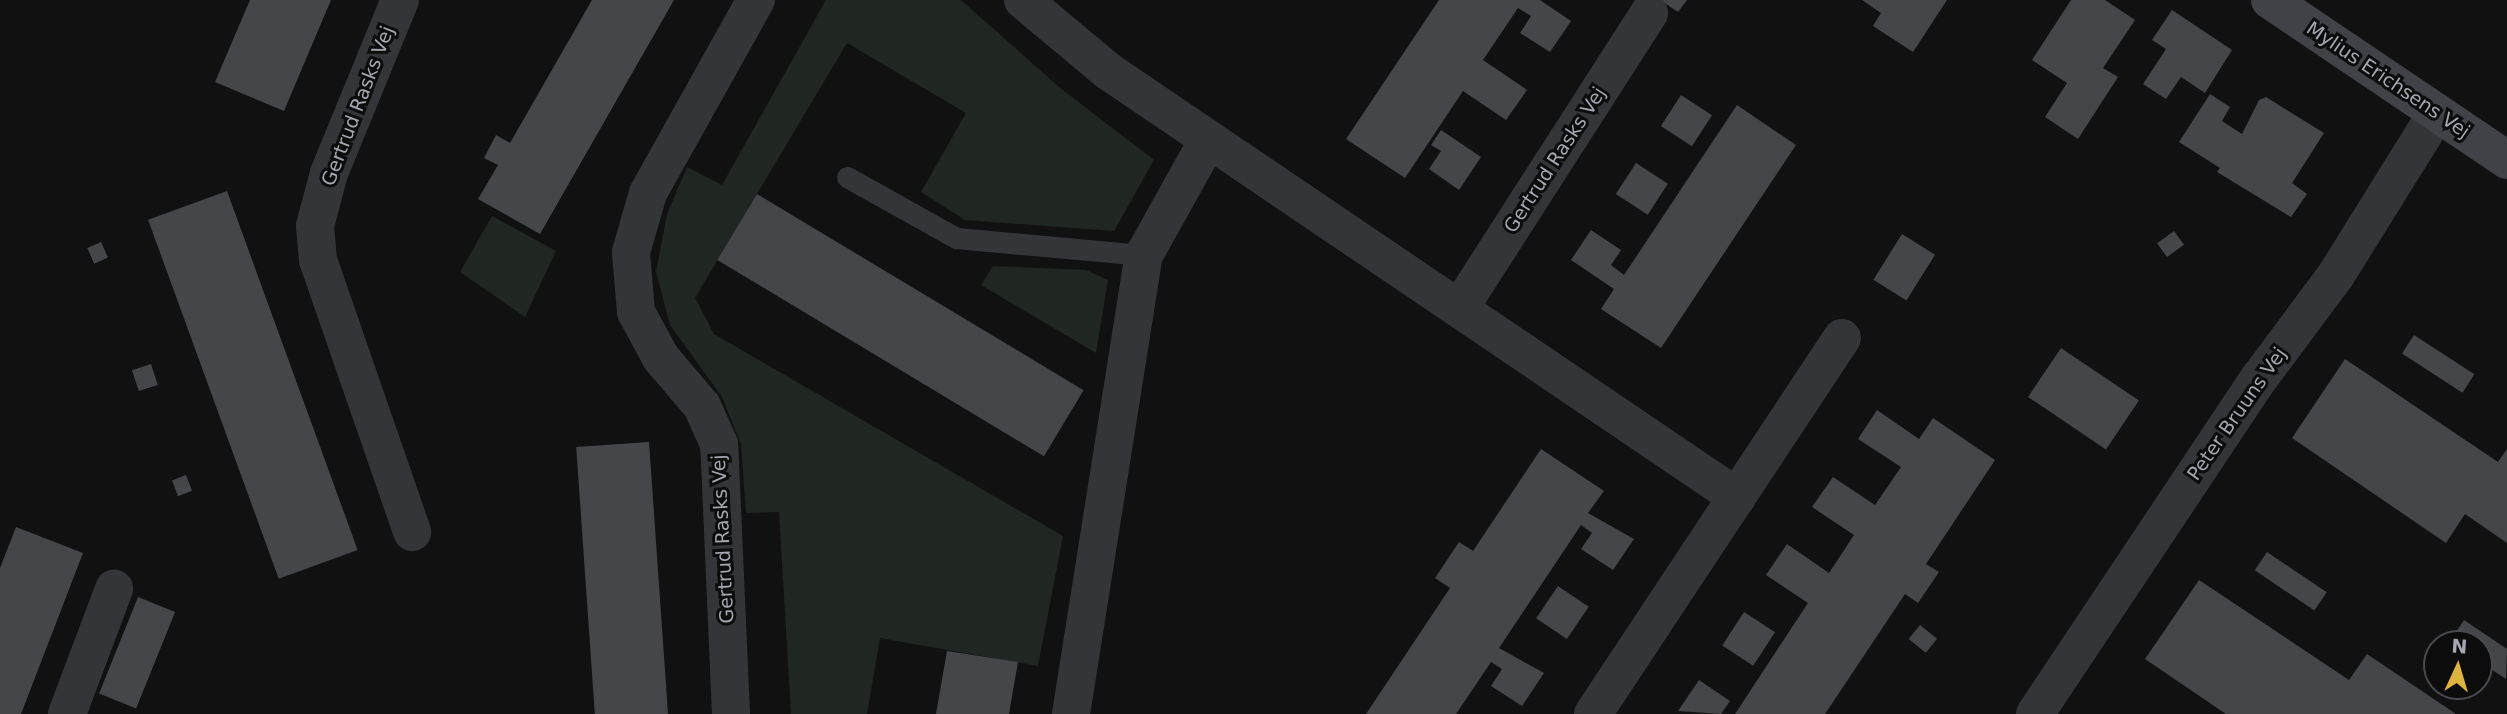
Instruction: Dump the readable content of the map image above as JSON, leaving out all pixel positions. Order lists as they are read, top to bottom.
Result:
{
  "streets": {
    "street": ["Mylius Erichsens Vej", "Gertrud Rasks Vej", "Peter Bruuns Vej"]
  },
  "crossings": [
    ["Mylius Erichsens Vej", "Peter Bruuns Vej"]
  ],
  "north": "top"
}
